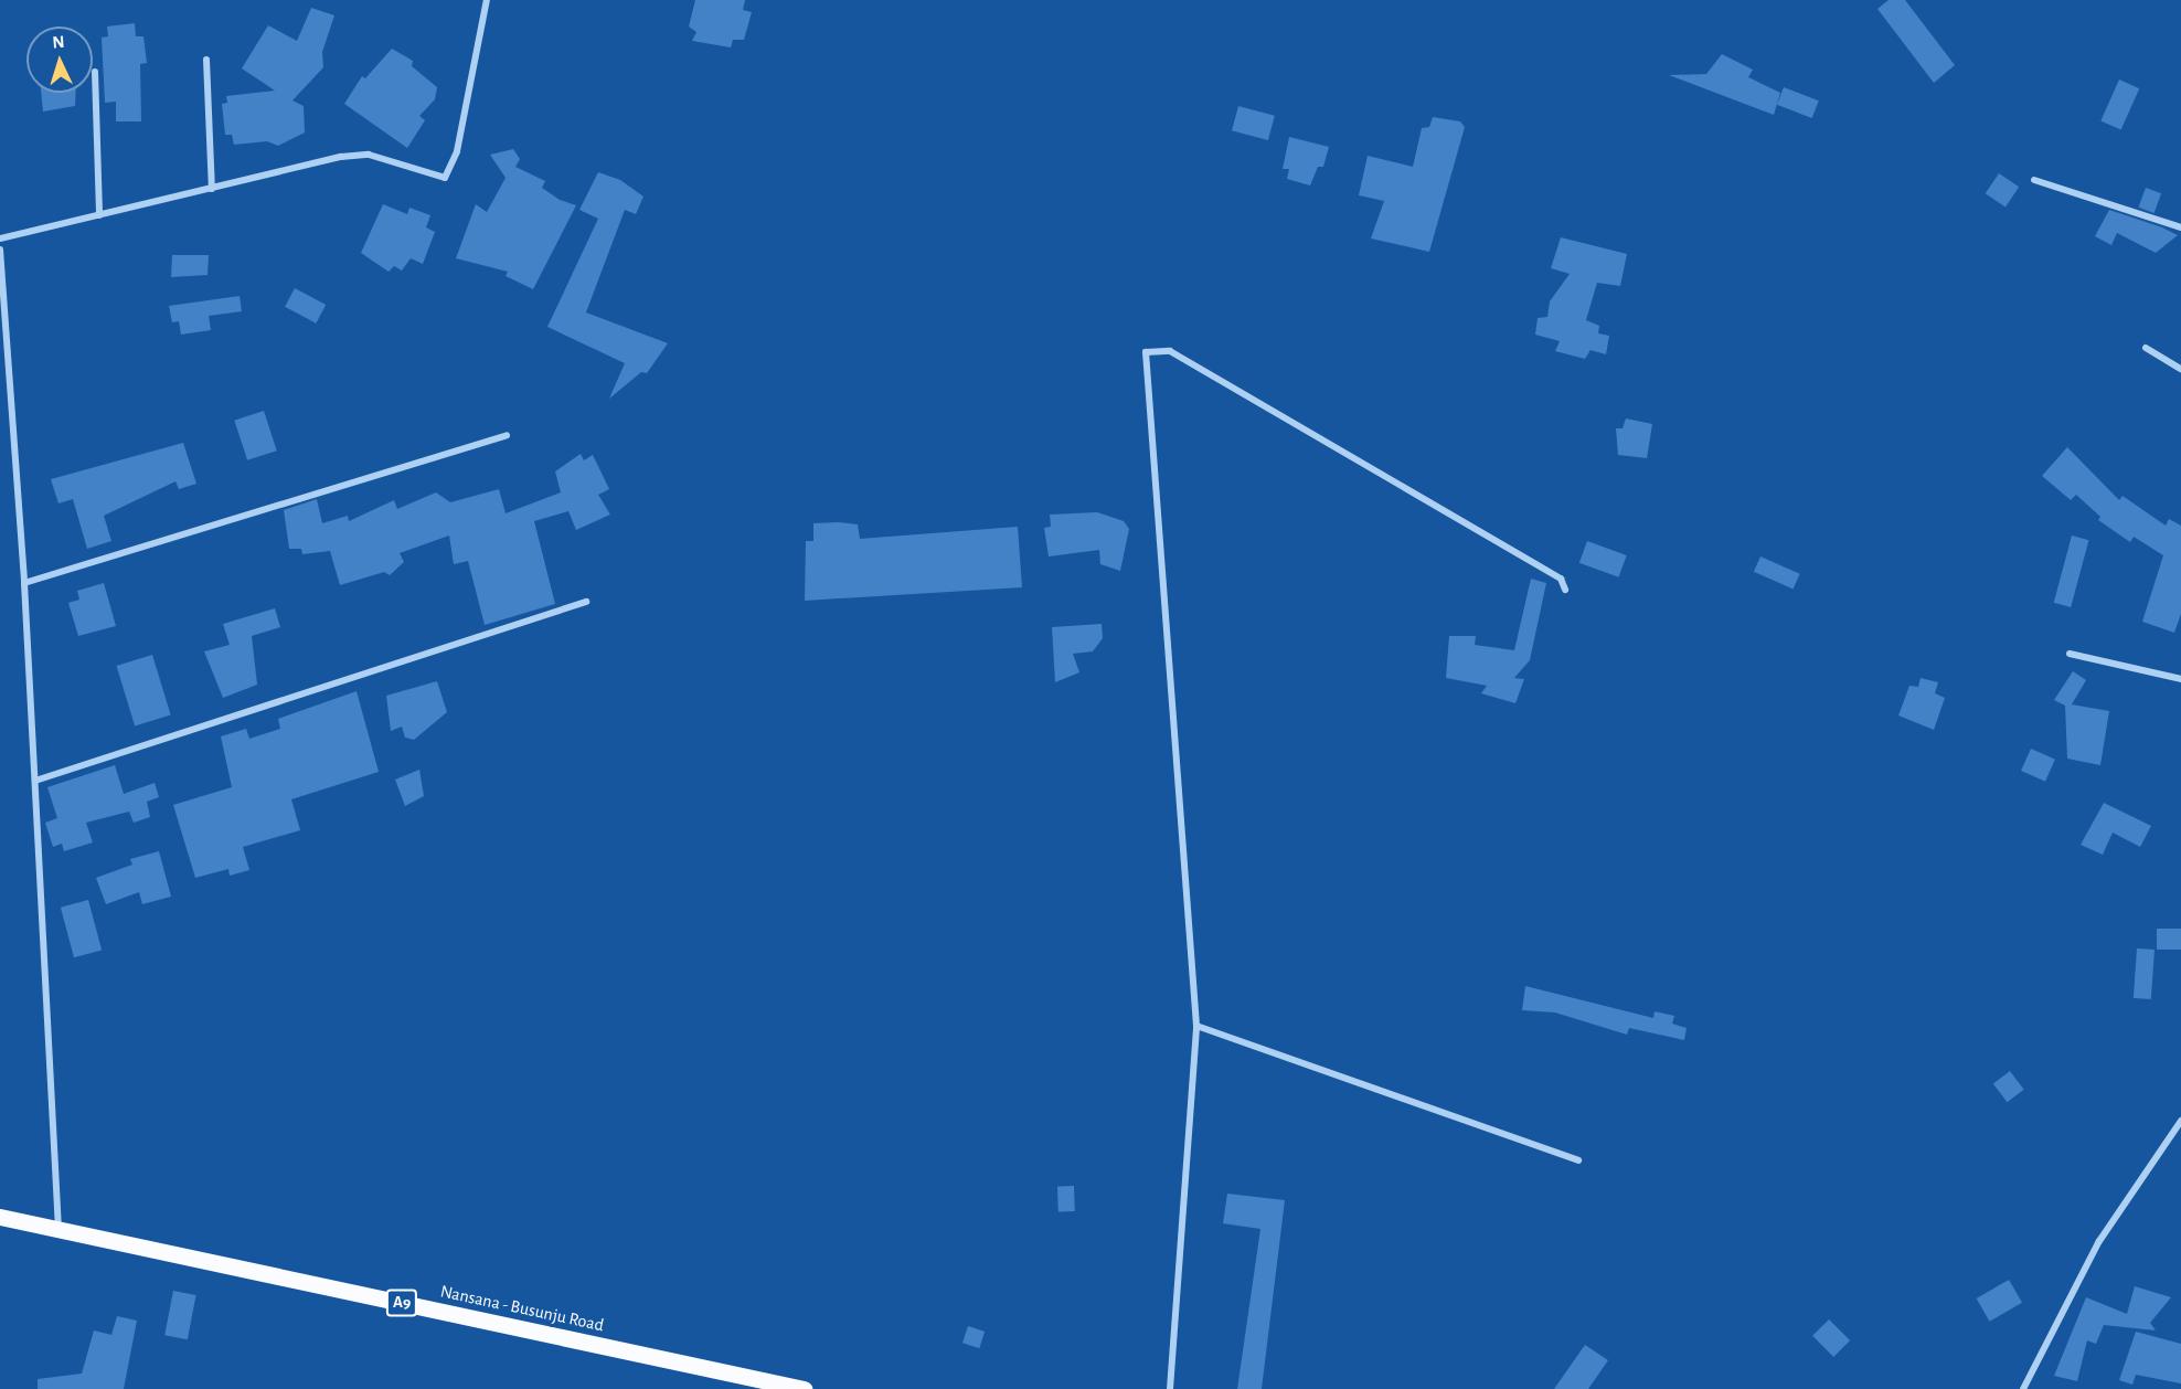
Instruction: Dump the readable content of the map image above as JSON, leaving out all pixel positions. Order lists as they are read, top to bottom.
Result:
{
  "streets": {
    "main road": ["A9", "Nansana - Busunju Road"]
  },
  "north": "top"
}
